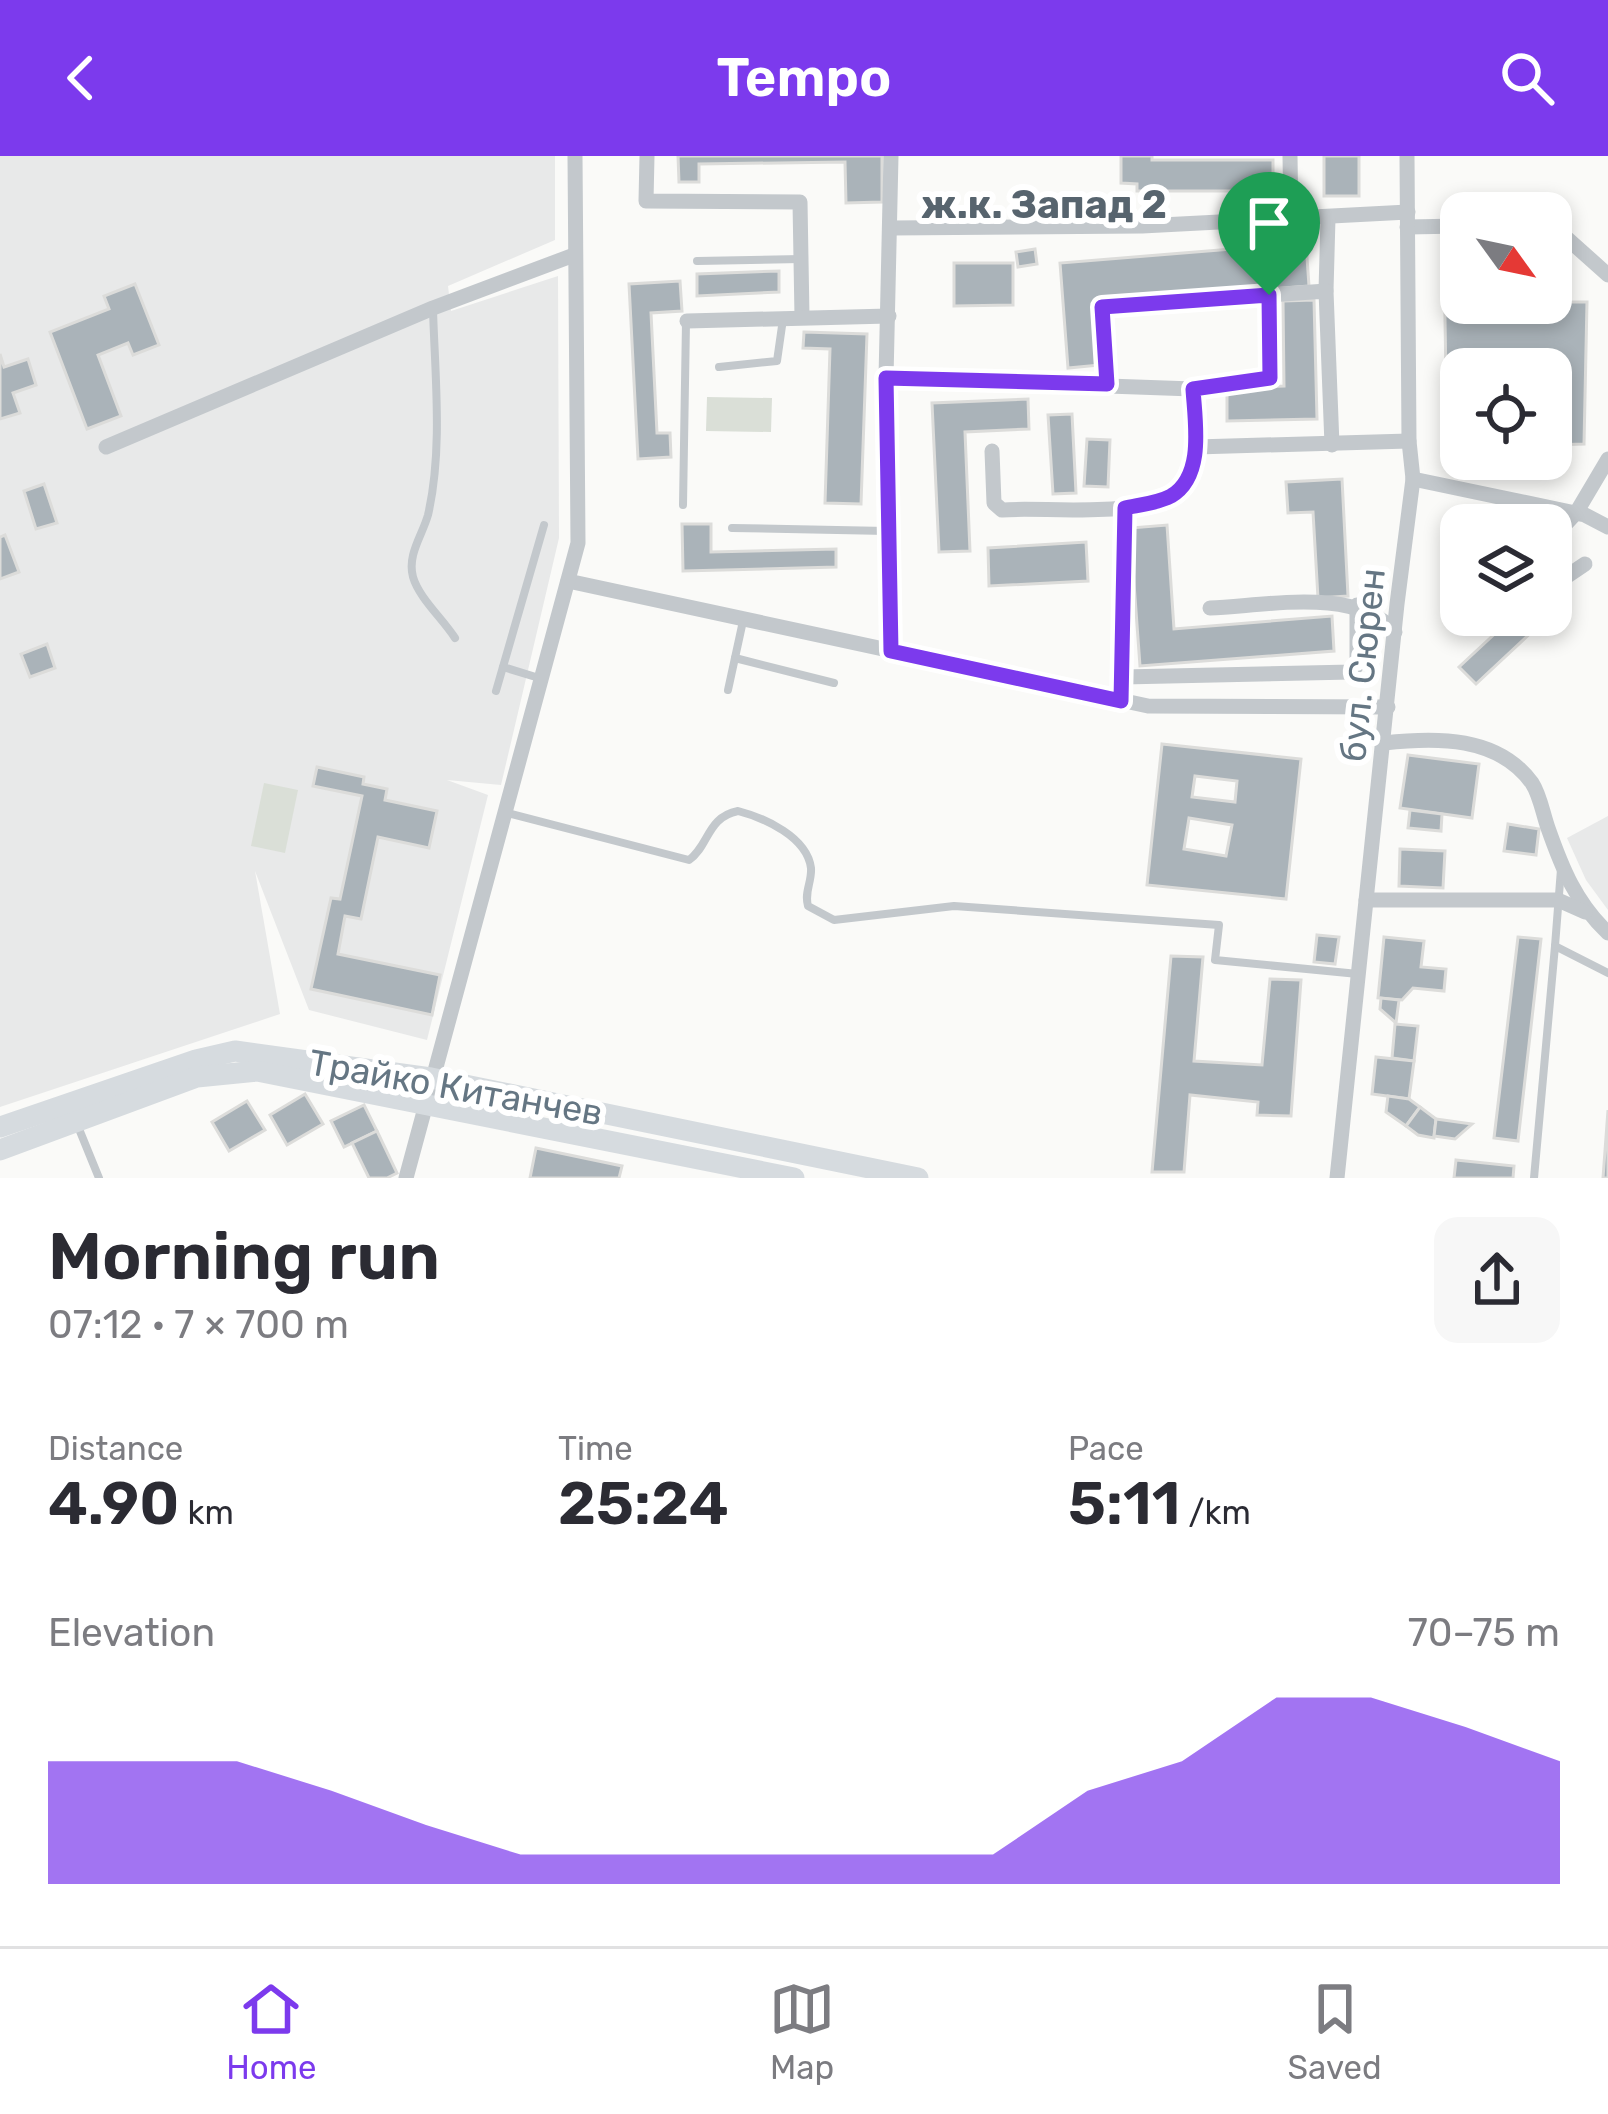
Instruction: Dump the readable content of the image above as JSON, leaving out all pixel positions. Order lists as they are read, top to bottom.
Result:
{
  "streets": {
    "street": ["бул. Сюрен", "Трайко Китанчев"]
  },
  "districts": ["ж.к. Запад 2"],
  "north": "bottom right",
  "page": {
    "header": "Tempo",
    "heading": ["Morning run", "07:12 · 7 × 700 m"],
    "stats": [
      ["Distance", "4.90 km"],
      ["Time", "25:24"],
      ["Pace", "5:11 /km"]
    ],
    "chart": ["Elevation", "70–75 m"],
    "tabs": ["Home", "Map", "Saved"]
  }
}
